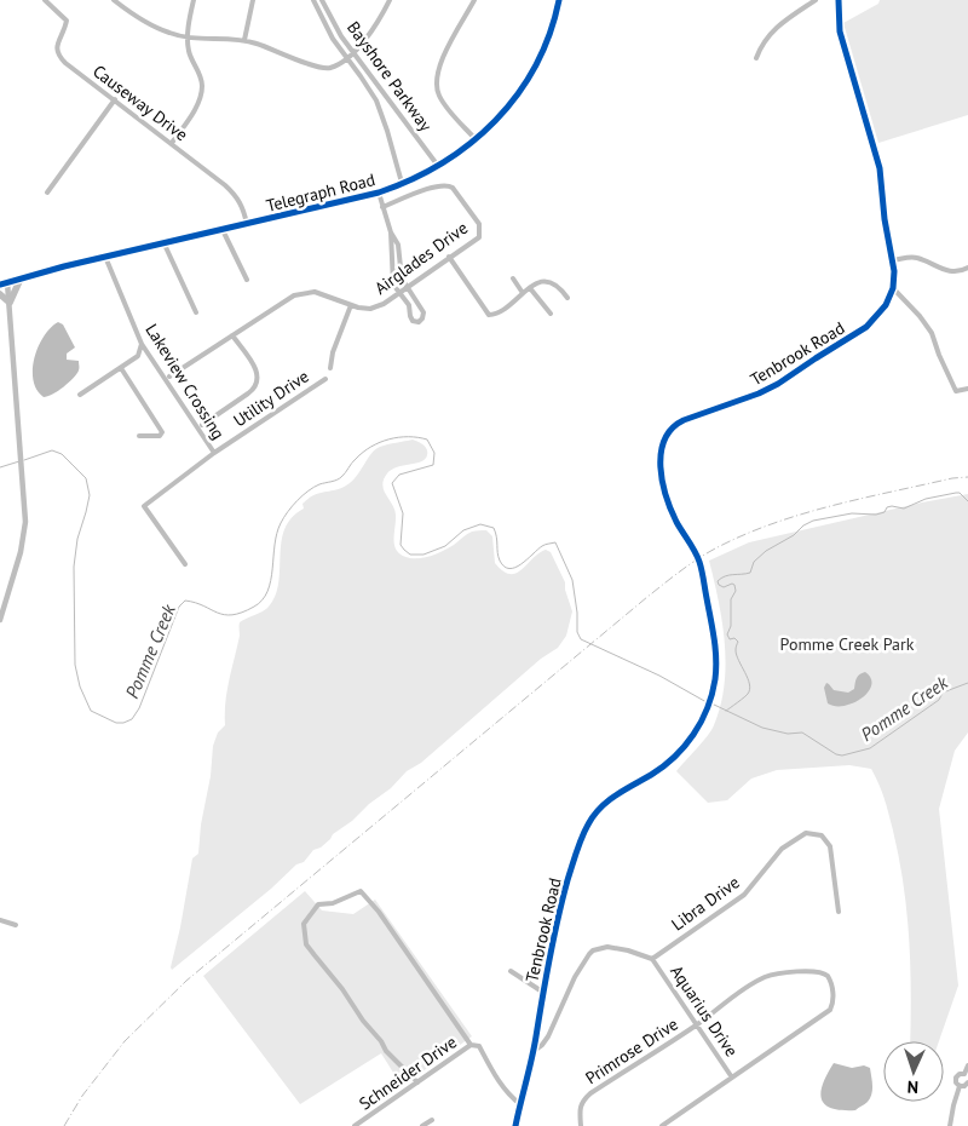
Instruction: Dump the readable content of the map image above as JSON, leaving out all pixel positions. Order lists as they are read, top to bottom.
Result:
{
  "streets": {
    "main road": ["Telegraph Road"],
    "street": [
      "Bayshore Parkway",
      "Causeway Drive",
      "Airglades Drive",
      "Tenbrook Road",
      "Lakeview Crossing",
      "Utility Drive",
      "Libra Drive",
      "Aquarius Drive",
      "Primrose Drive",
      "Schneider Drive"
    ]
  },
  "crossings": [
    ["Bayshore Parkway", "Telegraph Road"],
    ["Causeway Drive", "Telegraph Road"],
    ["Telegraph Road", "Lakeview Crossing"],
    ["Tenbrook Road", "Aquarius Drive"],
    ["Tenbrook Road", "Schneider Drive"],
    ["Lakeview Crossing", "Utility Drive"],
    ["Libra Drive", "Aquarius Drive"],
    ["Aquarius Drive", "Primrose Drive"]
  ],
  "water": ["Pomme Creek"],
  "parks": ["Pomme Creek Park"],
  "north": "bottom"
}
